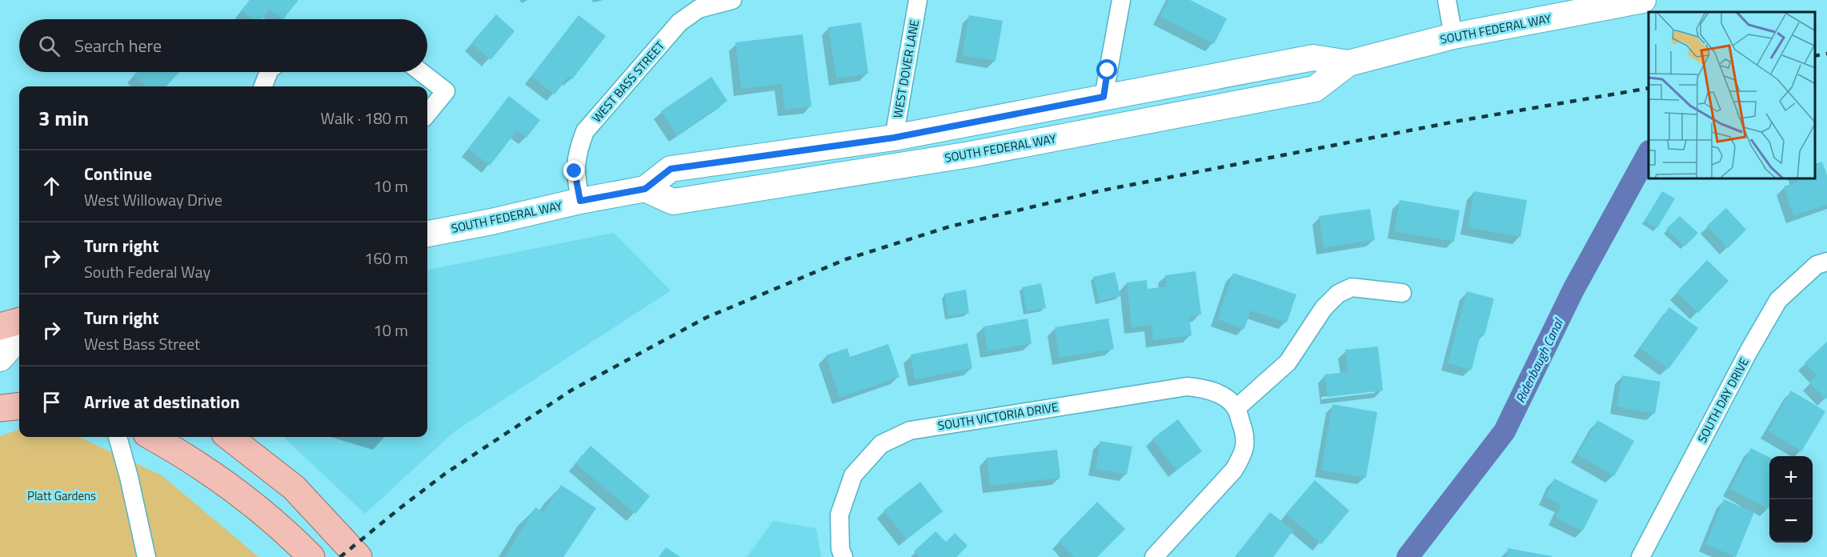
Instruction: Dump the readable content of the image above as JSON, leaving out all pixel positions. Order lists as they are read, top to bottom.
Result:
{
  "streets": {
    "main road": ["SOUTH FEDERAL WAY"],
    "street": [
      "WEST DOVER LANE",
      "WEST BASS STREET",
      "SOUTH DAY DRIVE",
      "SOUTH VICTORIA DRIVE"
    ]
  },
  "crossings": [
    ["SOUTH FEDERAL WAY", "WEST DOVER LANE"],
    ["SOUTH FEDERAL WAY", "WEST BASS STREET"]
  ],
  "water": ["Ridenbaugh Canal"],
  "parks": ["Platt Gardens"],
  "page": {
    "search": "Search here",
    "heading": ["3 min", "Walk · 180 m"],
    "list": [
      ["Continue", "West Willoway Drive", "10 m"],
      ["Turn right", "South Federal Way", "160 m"],
      ["Turn right", "West Bass Street", "10 m"],
      "Arrive at destination"
    ],
    "map_buttons": ["+", "−"]
  }
}
